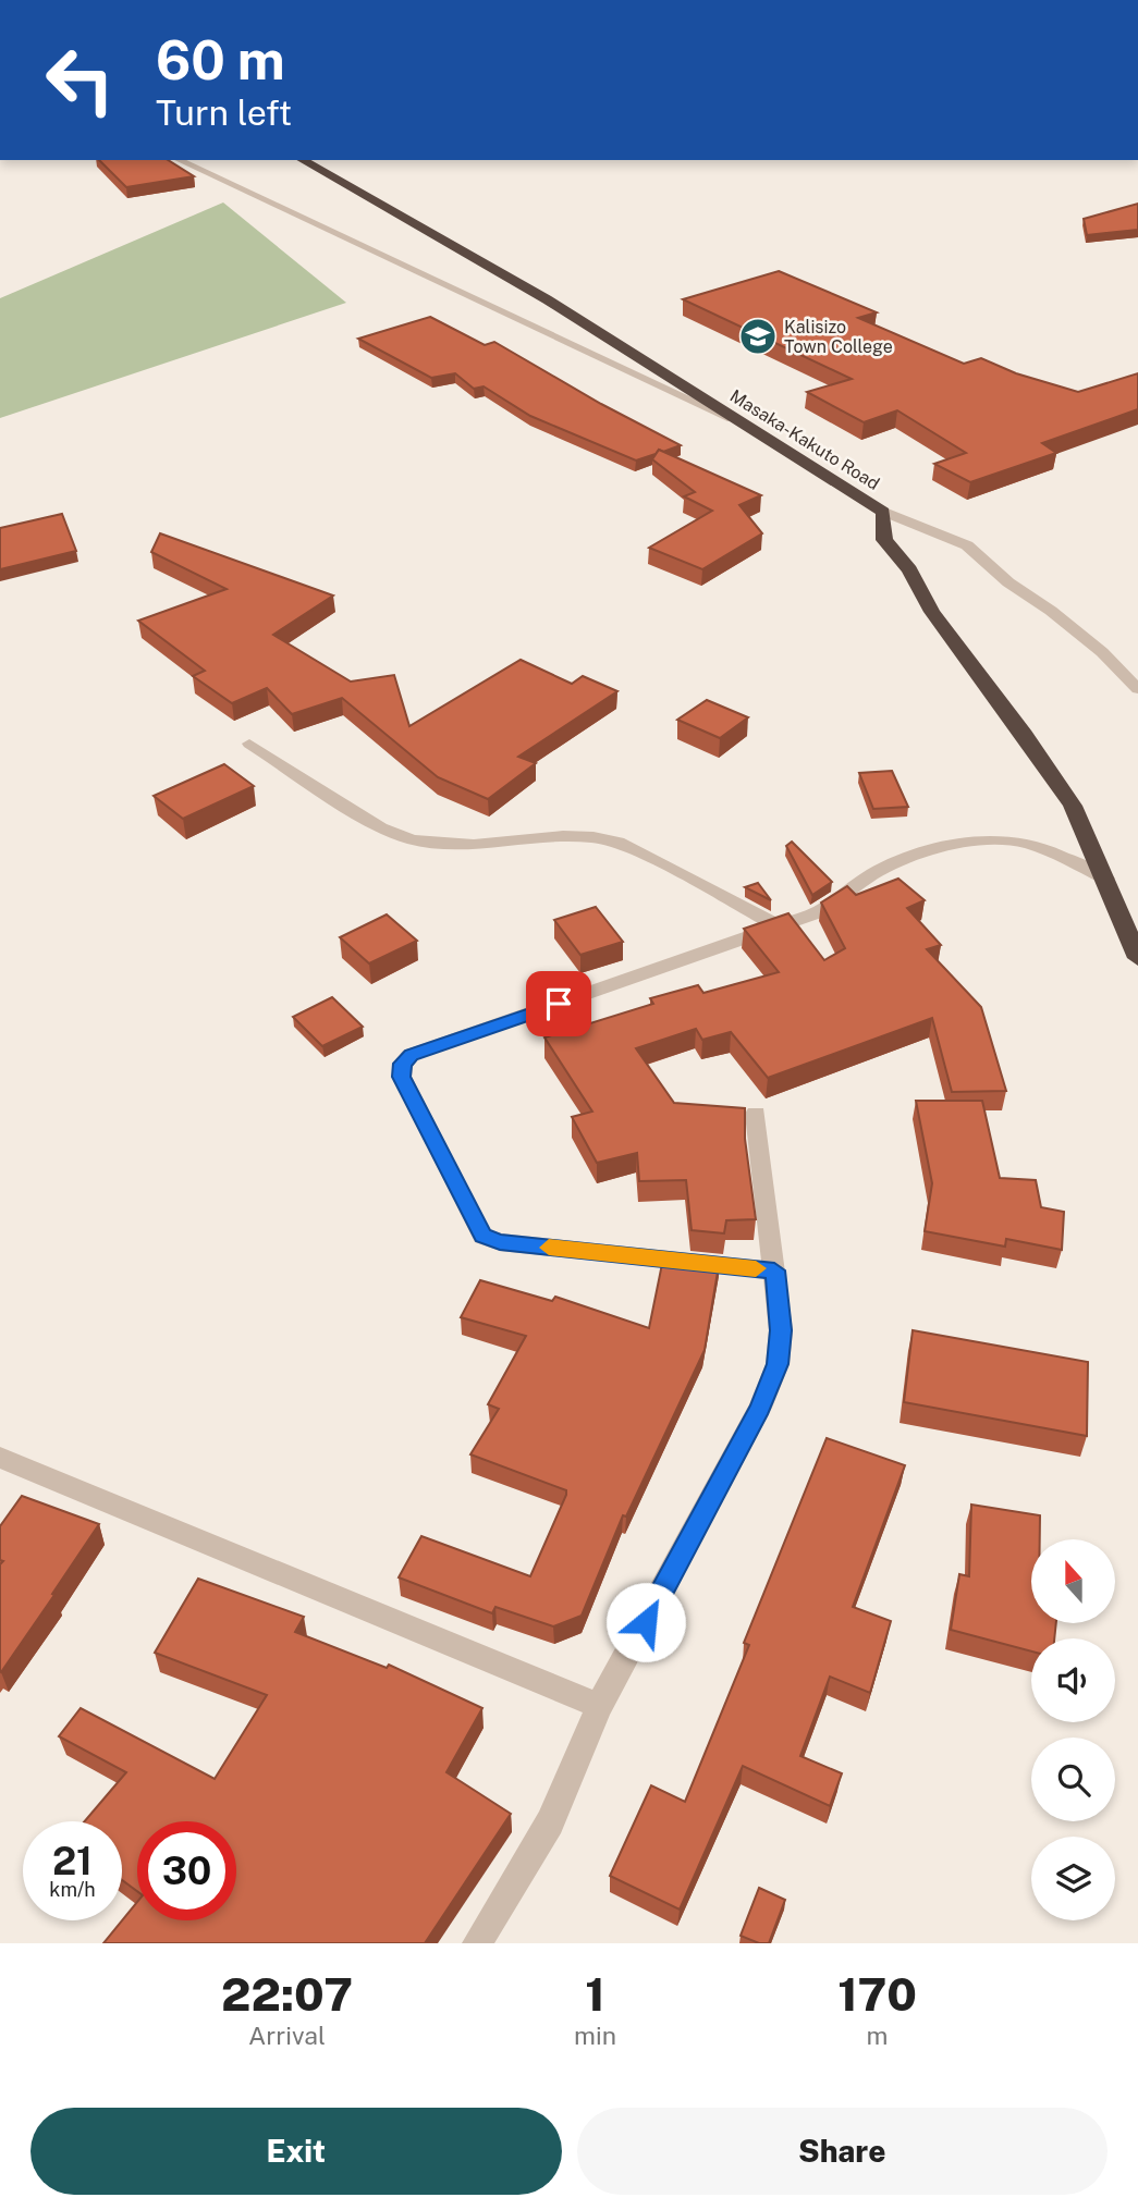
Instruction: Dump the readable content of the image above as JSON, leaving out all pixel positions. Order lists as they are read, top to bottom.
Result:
{
  "streets": {
    "highway": ["Masaka-Kakuto Road"]
  },
  "places": {
    "school or university": ["Kalisizo Town College"]
  },
  "north": "top",
  "page": {
    "turn": ["60 m", "Turn left"],
    "speed": "21 km/h",
    "limit": "30",
    "eta": [
      "22:07",
      "Arrival",
      "1",
      "min",
      "170",
      "m"
    ],
    "buttons": ["Exit", "Share"]
  }
}
